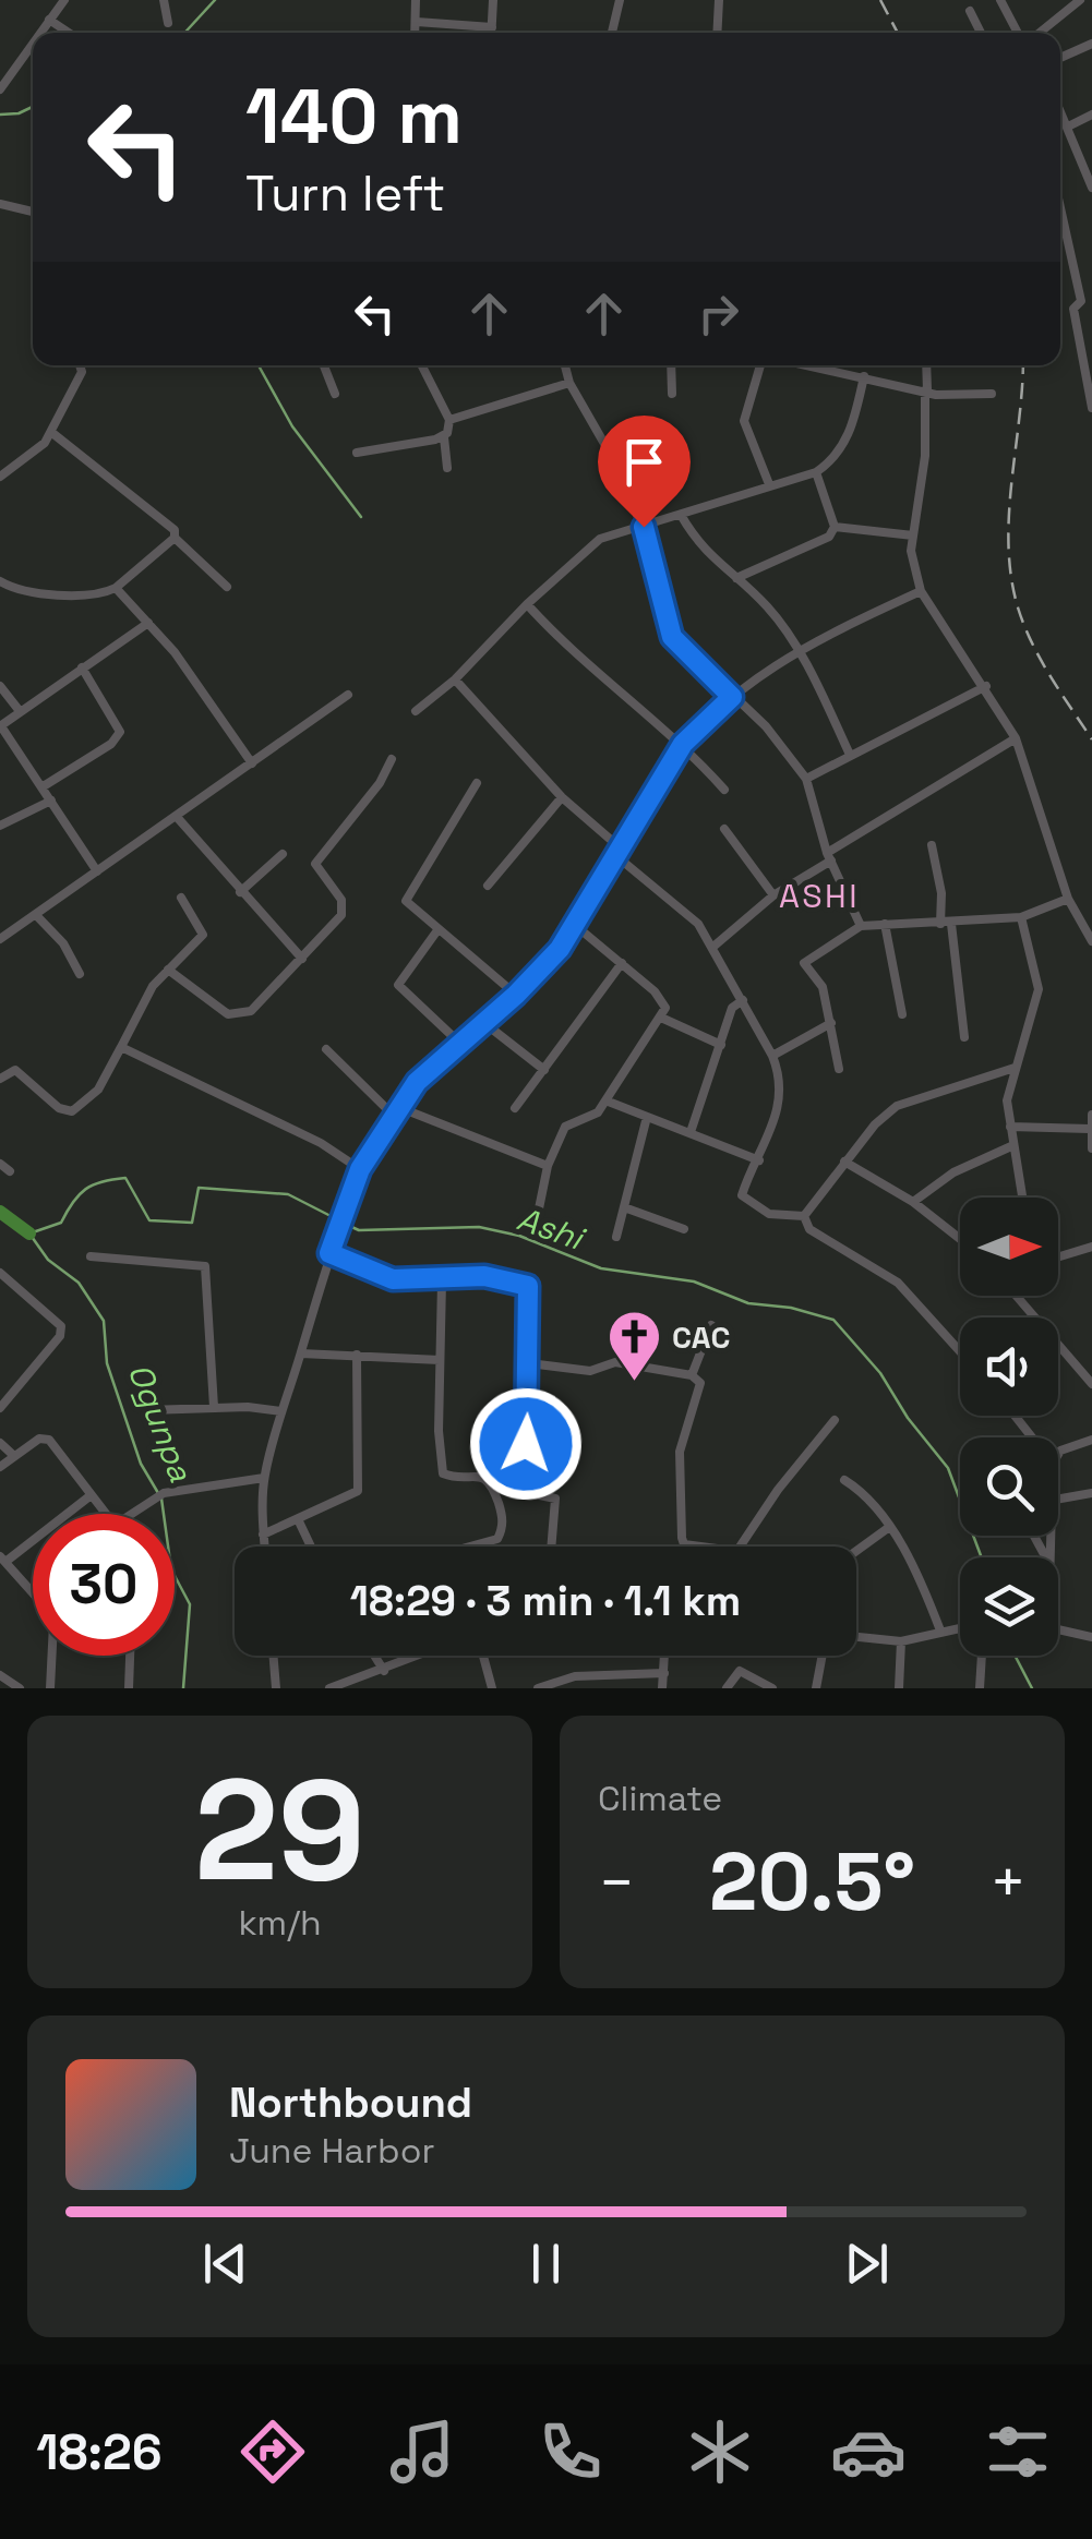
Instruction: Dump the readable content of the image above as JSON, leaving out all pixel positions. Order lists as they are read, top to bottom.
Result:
{
  "districts": ["ASHI"],
  "water": ["Ashi", "Ogunpa"],
  "places": {
    "church": ["CAC"]
  },
  "north": "right",
  "page": {
    "turn": ["140 m", "Turn left"],
    "limit": "30",
    "trip": "18:29 · 3 min · 1.1 km",
    "tile": [
      ["29", "km/h"],
      "Climate"
    ],
    "heat": ["−", "20.5°", "+"],
    "song": ["Northbound", "June Harbor"],
    "tabs": "18:26"
  }
}
